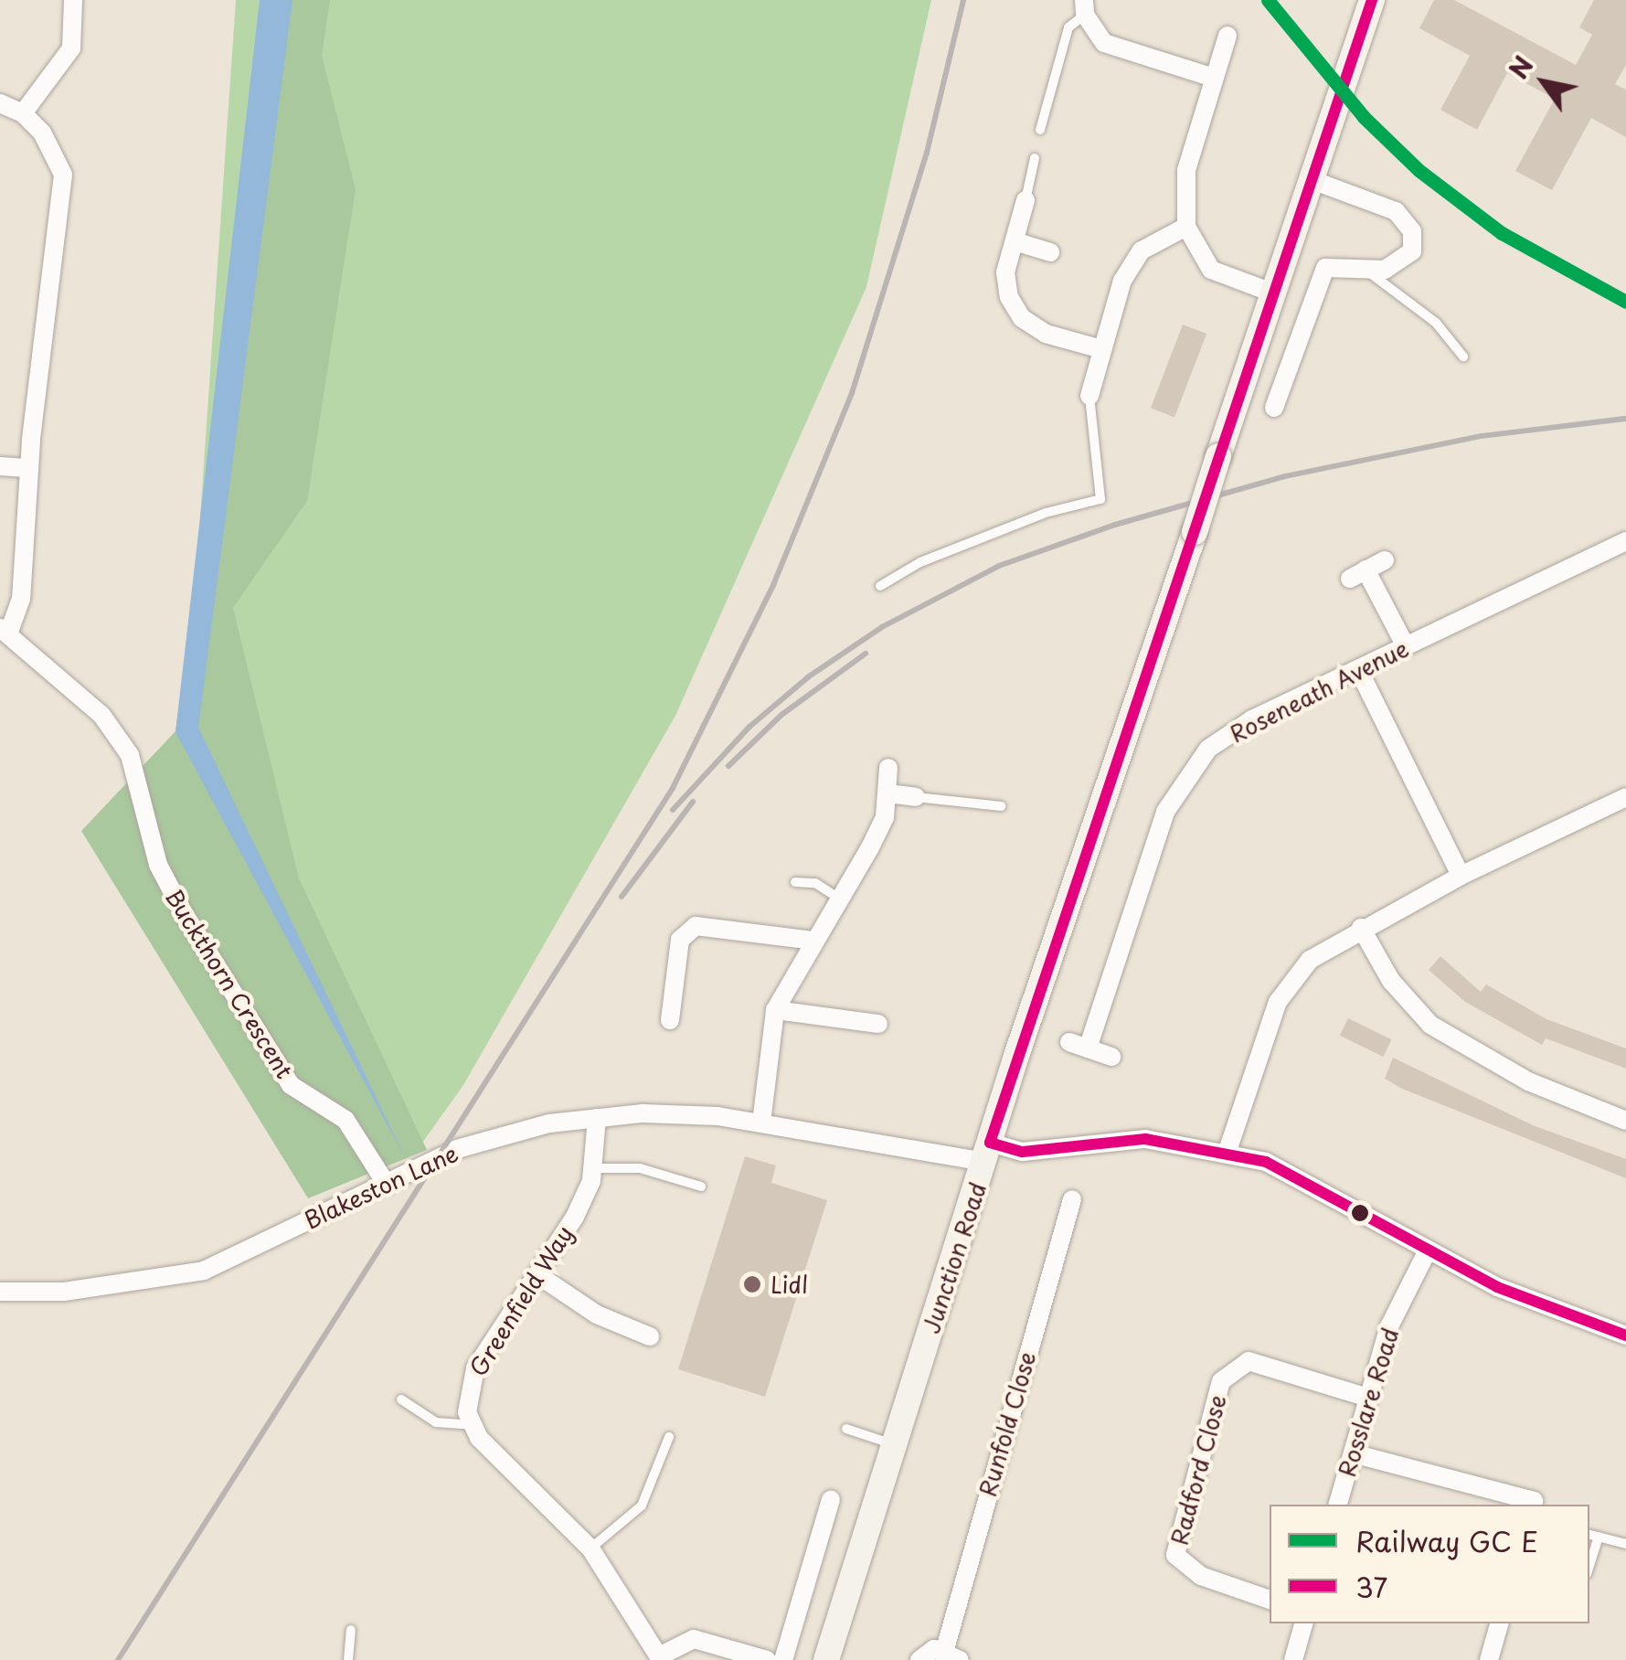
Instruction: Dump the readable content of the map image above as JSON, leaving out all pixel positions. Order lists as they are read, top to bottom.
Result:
{
  "streets": {
    "main road": ["Junction Road"],
    "street": [
      "Roseneath Avenue",
      "Buckthorn Crescent",
      "Blakeston Lane",
      "Greenfield Way",
      "Rosslare Road",
      "Runfold Close",
      "Radford Close"
    ]
  },
  "crossings": [
    ["Buckthorn Crescent", "Blakeston Lane"],
    ["Blakeston Lane", "Junction Road"],
    ["Blakeston Lane", "Greenfield Way"],
    ["Blakeston Lane", "Rosslare Road"],
    ["Rosslare Road", "Radford Close"]
  ],
  "places": ["Lidl"],
  "lines": ["transit line 37"],
  "legend": ["Railway GC E", "37"],
  "north": "top left"
}
